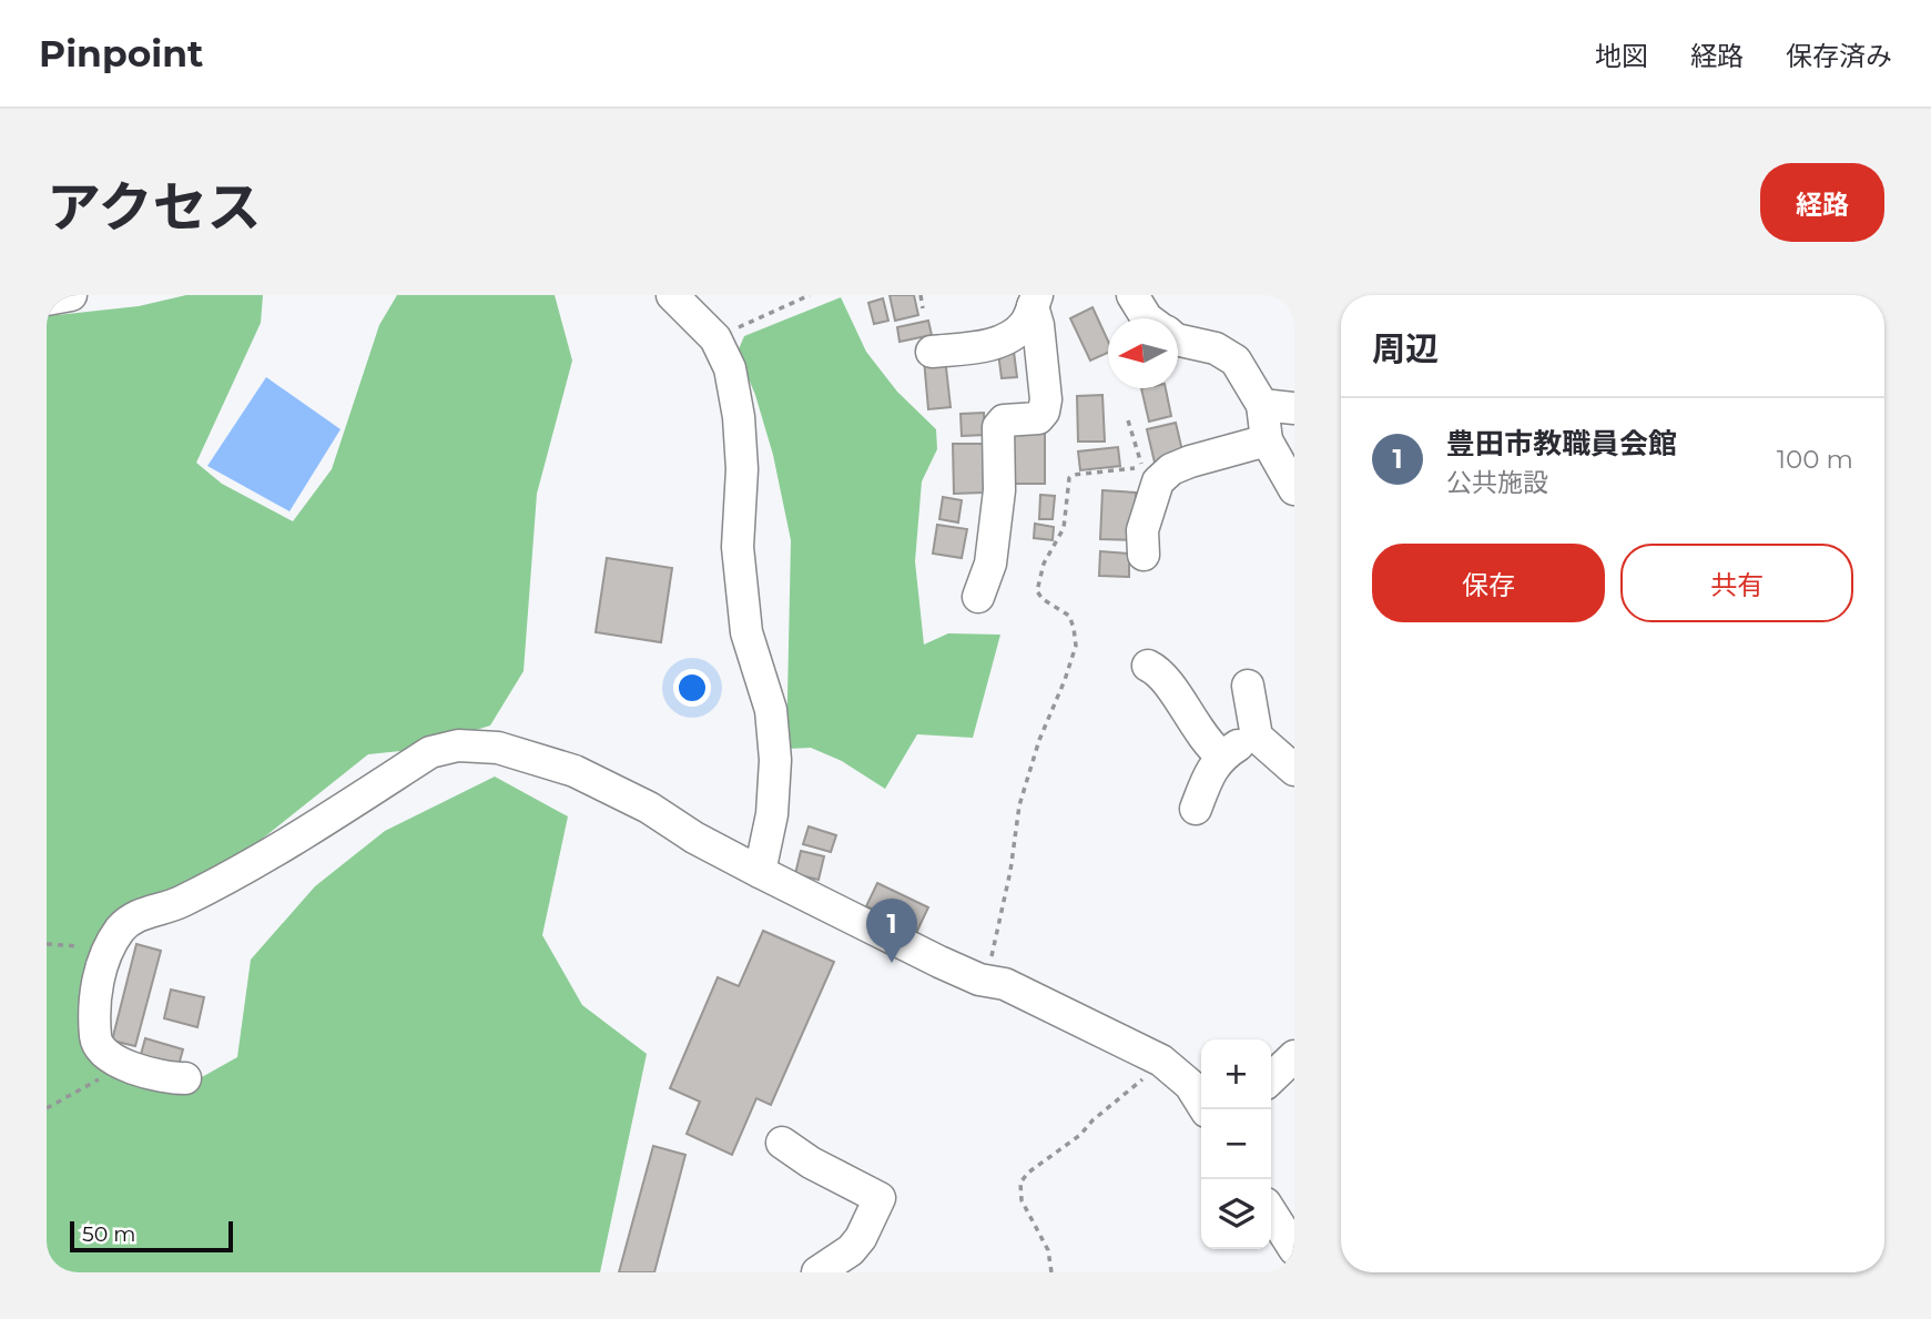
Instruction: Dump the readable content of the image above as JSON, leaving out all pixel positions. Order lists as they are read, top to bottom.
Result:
{
  "scale_bar": "50 m",
  "north": "left",
  "page": {
    "header": "Pinpoint",
    "nav": ["地図", "経路", "保存済み"],
    "title": "アクセス",
    "buttons": [
      "経路",
      ["保存", "共有"]
    ],
    "heading": "周辺",
    "list": [
      {
        "mark": "1",
        "name": "豊田市教職員会館",
        "note": "公共施設",
        "value": "100 m"
      }
    ],
    "pins": "1",
    "map_buttons": ["+", "−"],
    "scale": "50 m"
  }
}
